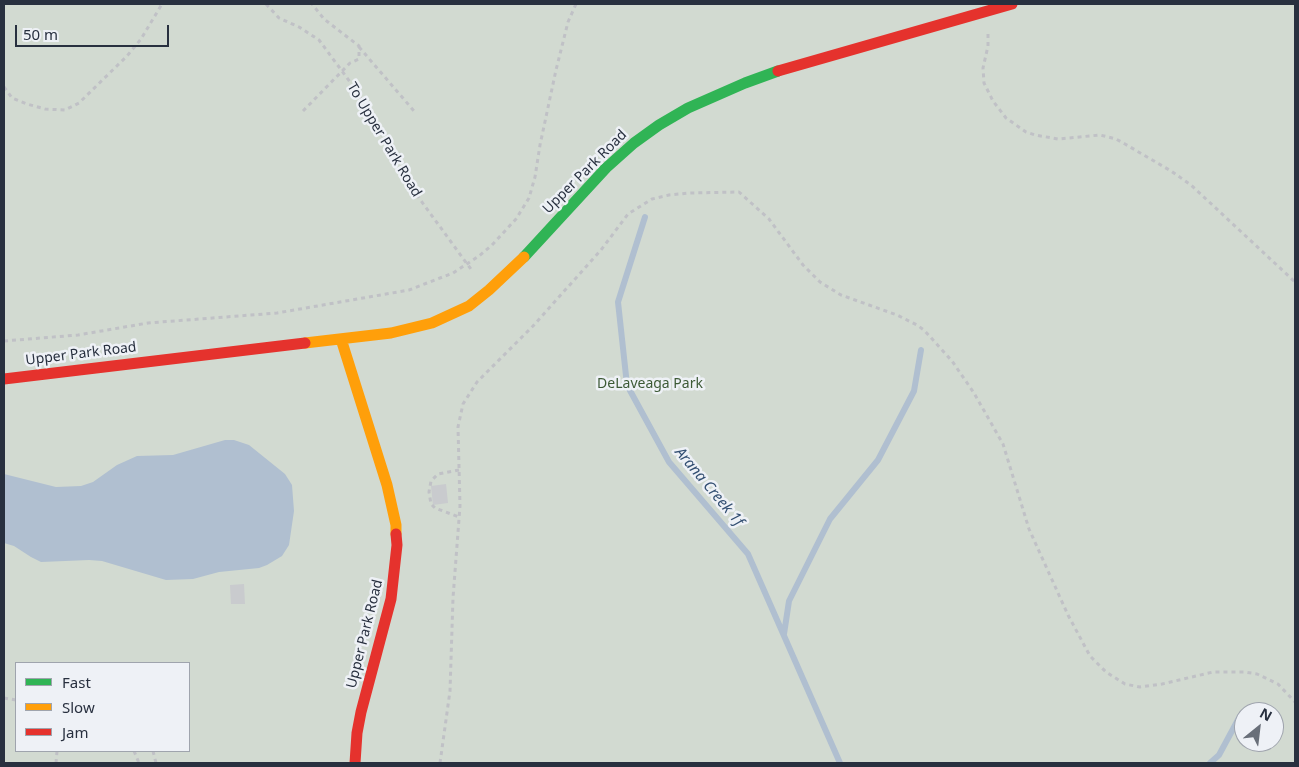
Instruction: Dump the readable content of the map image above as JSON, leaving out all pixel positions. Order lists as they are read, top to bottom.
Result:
{
  "streets": {
    "street": ["Upper Park Road"],
    "path": ["To Upper Park Road"]
  },
  "crossings": [
    ["To Upper Park Road", "Upper Park Road"]
  ],
  "water": ["Arana Creek 1f"],
  "parks": ["DeLaveaga Park"],
  "legend": ["Fast", "Slow", "Jam"],
  "scale_bar": "50 m",
  "north": "top right"
}
